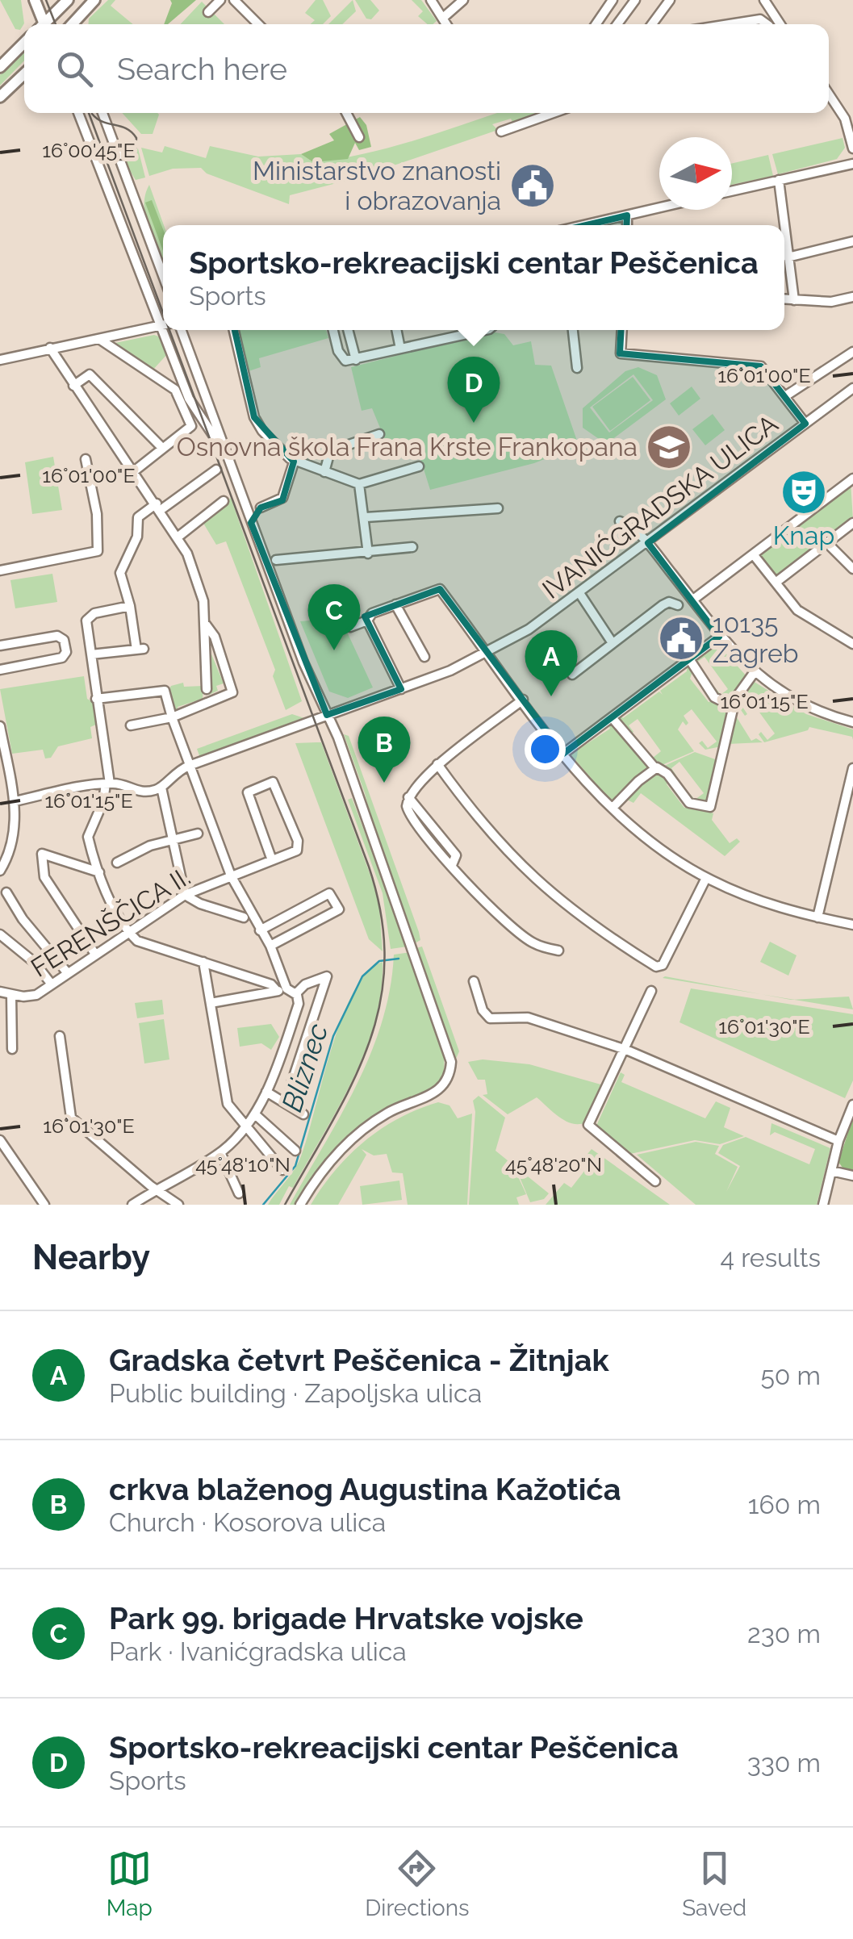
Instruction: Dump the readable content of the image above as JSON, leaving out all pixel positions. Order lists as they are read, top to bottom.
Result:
{
  "streets": {
    "street": ["IVANIĆGRADSKA ULICA", "FERENŠČICA II."]
  },
  "water": ["Bliznec"],
  "places": {
    "public building": ["Ministarstvo znanosti i obrazovanja", "10135 Zagreb"],
    "school or university": ["Osnovna škola Frana Krste Frankopana"],
    "theatre": ["Knap"]
  },
  "north": "right",
  "page": {
    "search": "Search here",
    "popup": ["Sportsko-rekreacijski centar Peščenica", "Sports"],
    "pins": [
      "D",
      "C",
      "A",
      "B"
    ],
    "heading": ["Nearby", "4 results"],
    "list": [
      {
        "mark": "A",
        "name": "Gradska četvrt Peščenica - Žitnjak",
        "note": "Public building · Zapoljska ulica",
        "value": "50 m"
      },
      {
        "mark": "B",
        "name": "crkva blaženog Augustina Kažotića",
        "note": "Church · Kosorova ulica",
        "value": "160 m"
      },
      {
        "mark": "C",
        "name": "Park 99. brigade Hrvatske vojske",
        "note": "Park · Ivanićgradska ulica",
        "value": "230 m"
      },
      {
        "mark": "D",
        "name": "Sportsko-rekreacijski centar Peščenica",
        "note": "Sports",
        "value": "330 m"
      }
    ],
    "nav": ["Map", "Directions", "Saved"]
  },
  "coordinates": [
    "16°00'45\"E",
    "16°01'00\"E",
    "16°01'15\"E",
    "16°01'30\"E",
    "45°48'10\"N",
    "45°48'20\"N"
  ]
}
